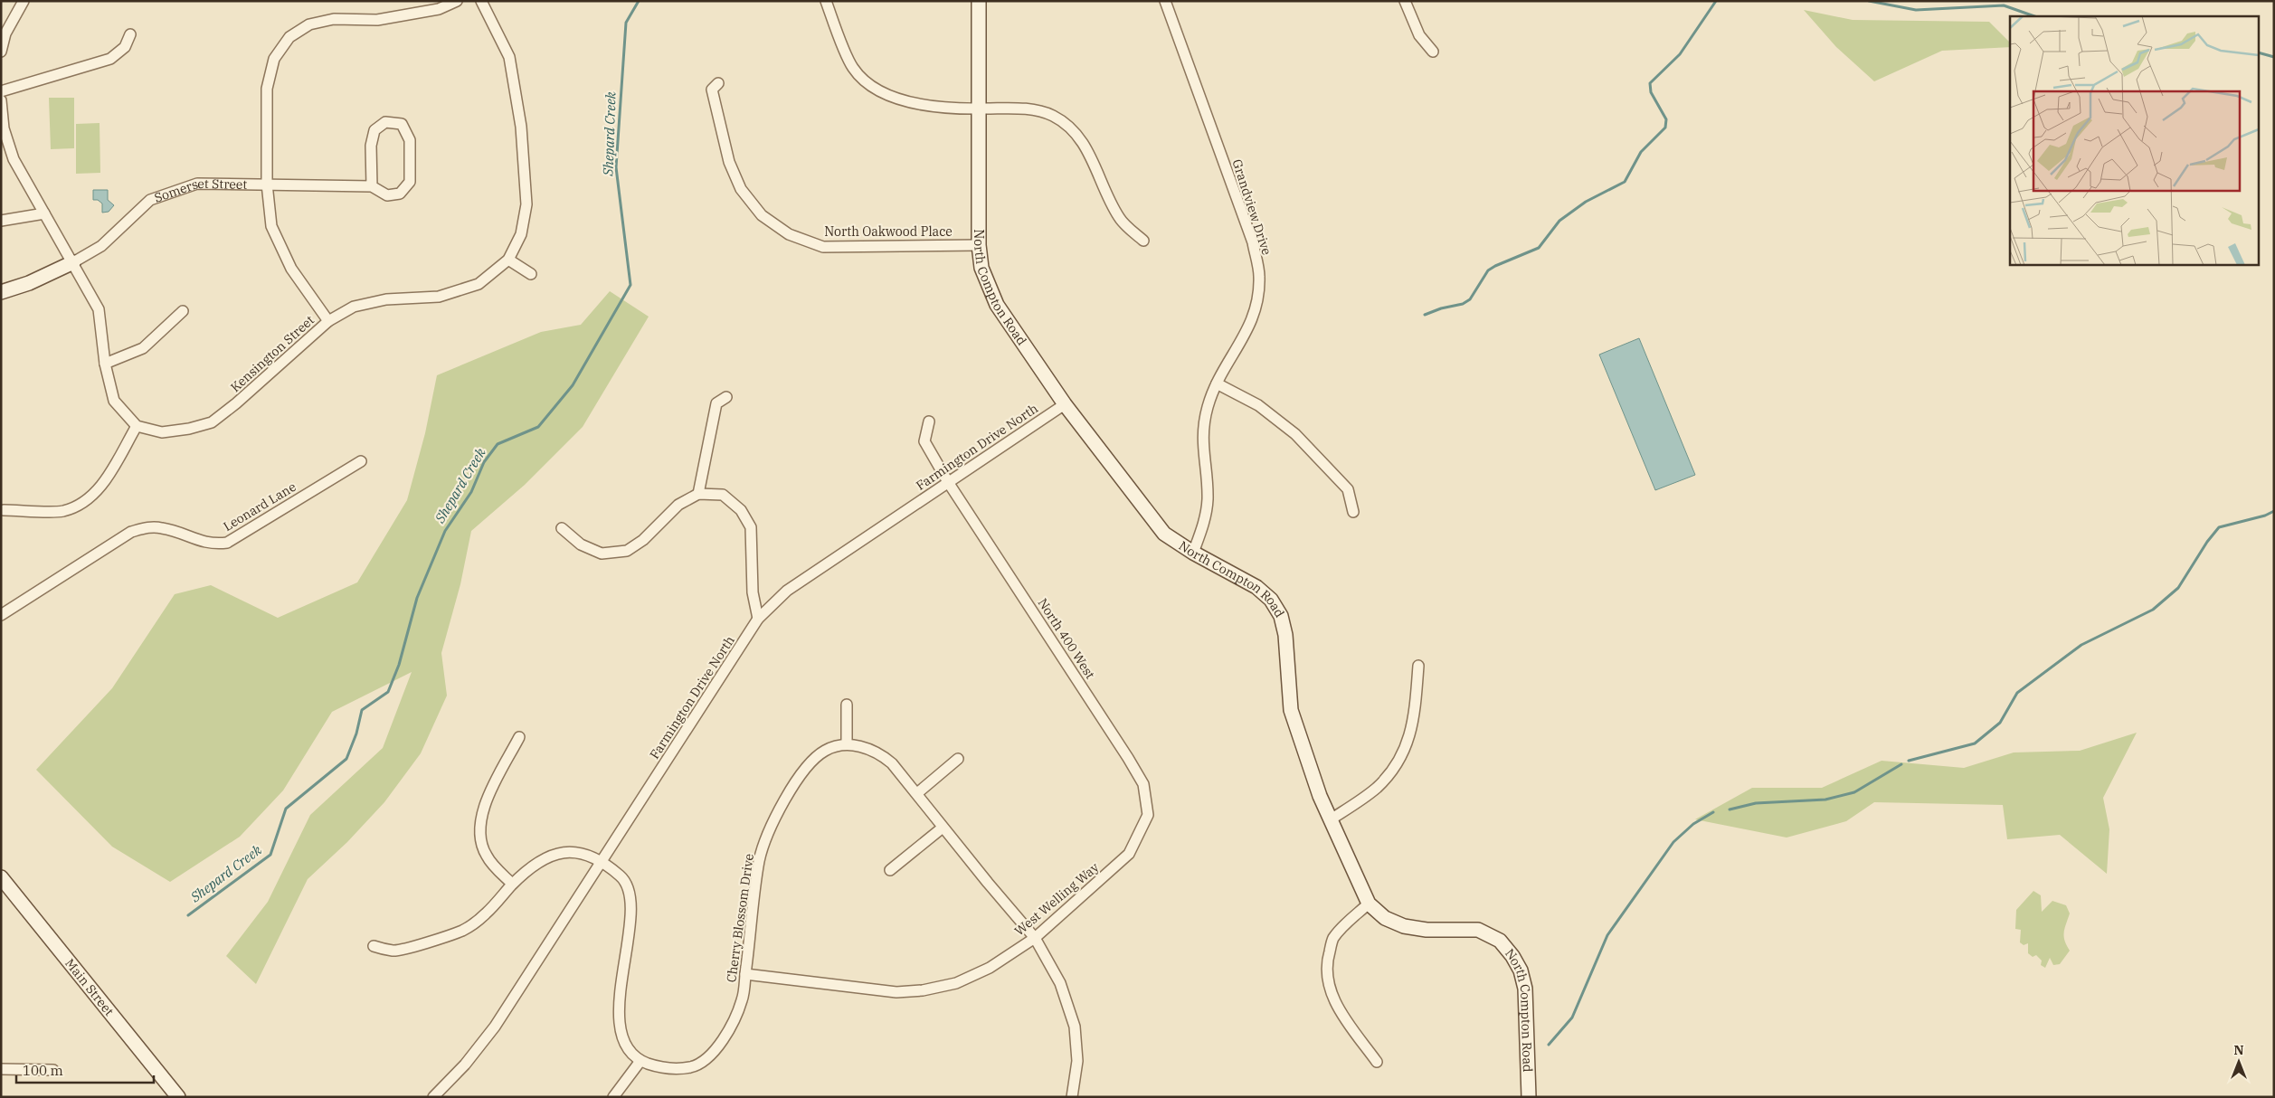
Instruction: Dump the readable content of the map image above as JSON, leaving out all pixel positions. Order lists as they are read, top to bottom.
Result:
{
  "streets": {
    "street": [
      "Somerset Street",
      "Grandview Drive",
      "North Oakwood Place",
      "North Compton Road",
      "Kensington Street",
      "Farmington Drive North",
      "Leonard Lane",
      "North 400 West",
      "West Welling Way",
      "Cherry Blossom Drive",
      "Main Street"
    ]
  },
  "crossings": [
    ["Grandview Drive", "North Compton Road"],
    ["North Oakwood Place", "North Compton Road"],
    ["North Compton Road", "Farmington Drive North"],
    ["Farmington Drive North", "North 400 West"],
    ["North 400 West", "West Welling Way"],
    ["West Welling Way", "Cherry Blossom Drive"]
  ],
  "water": ["Shepard Creek"],
  "scale_bar": "100 m",
  "north": "top"
}
